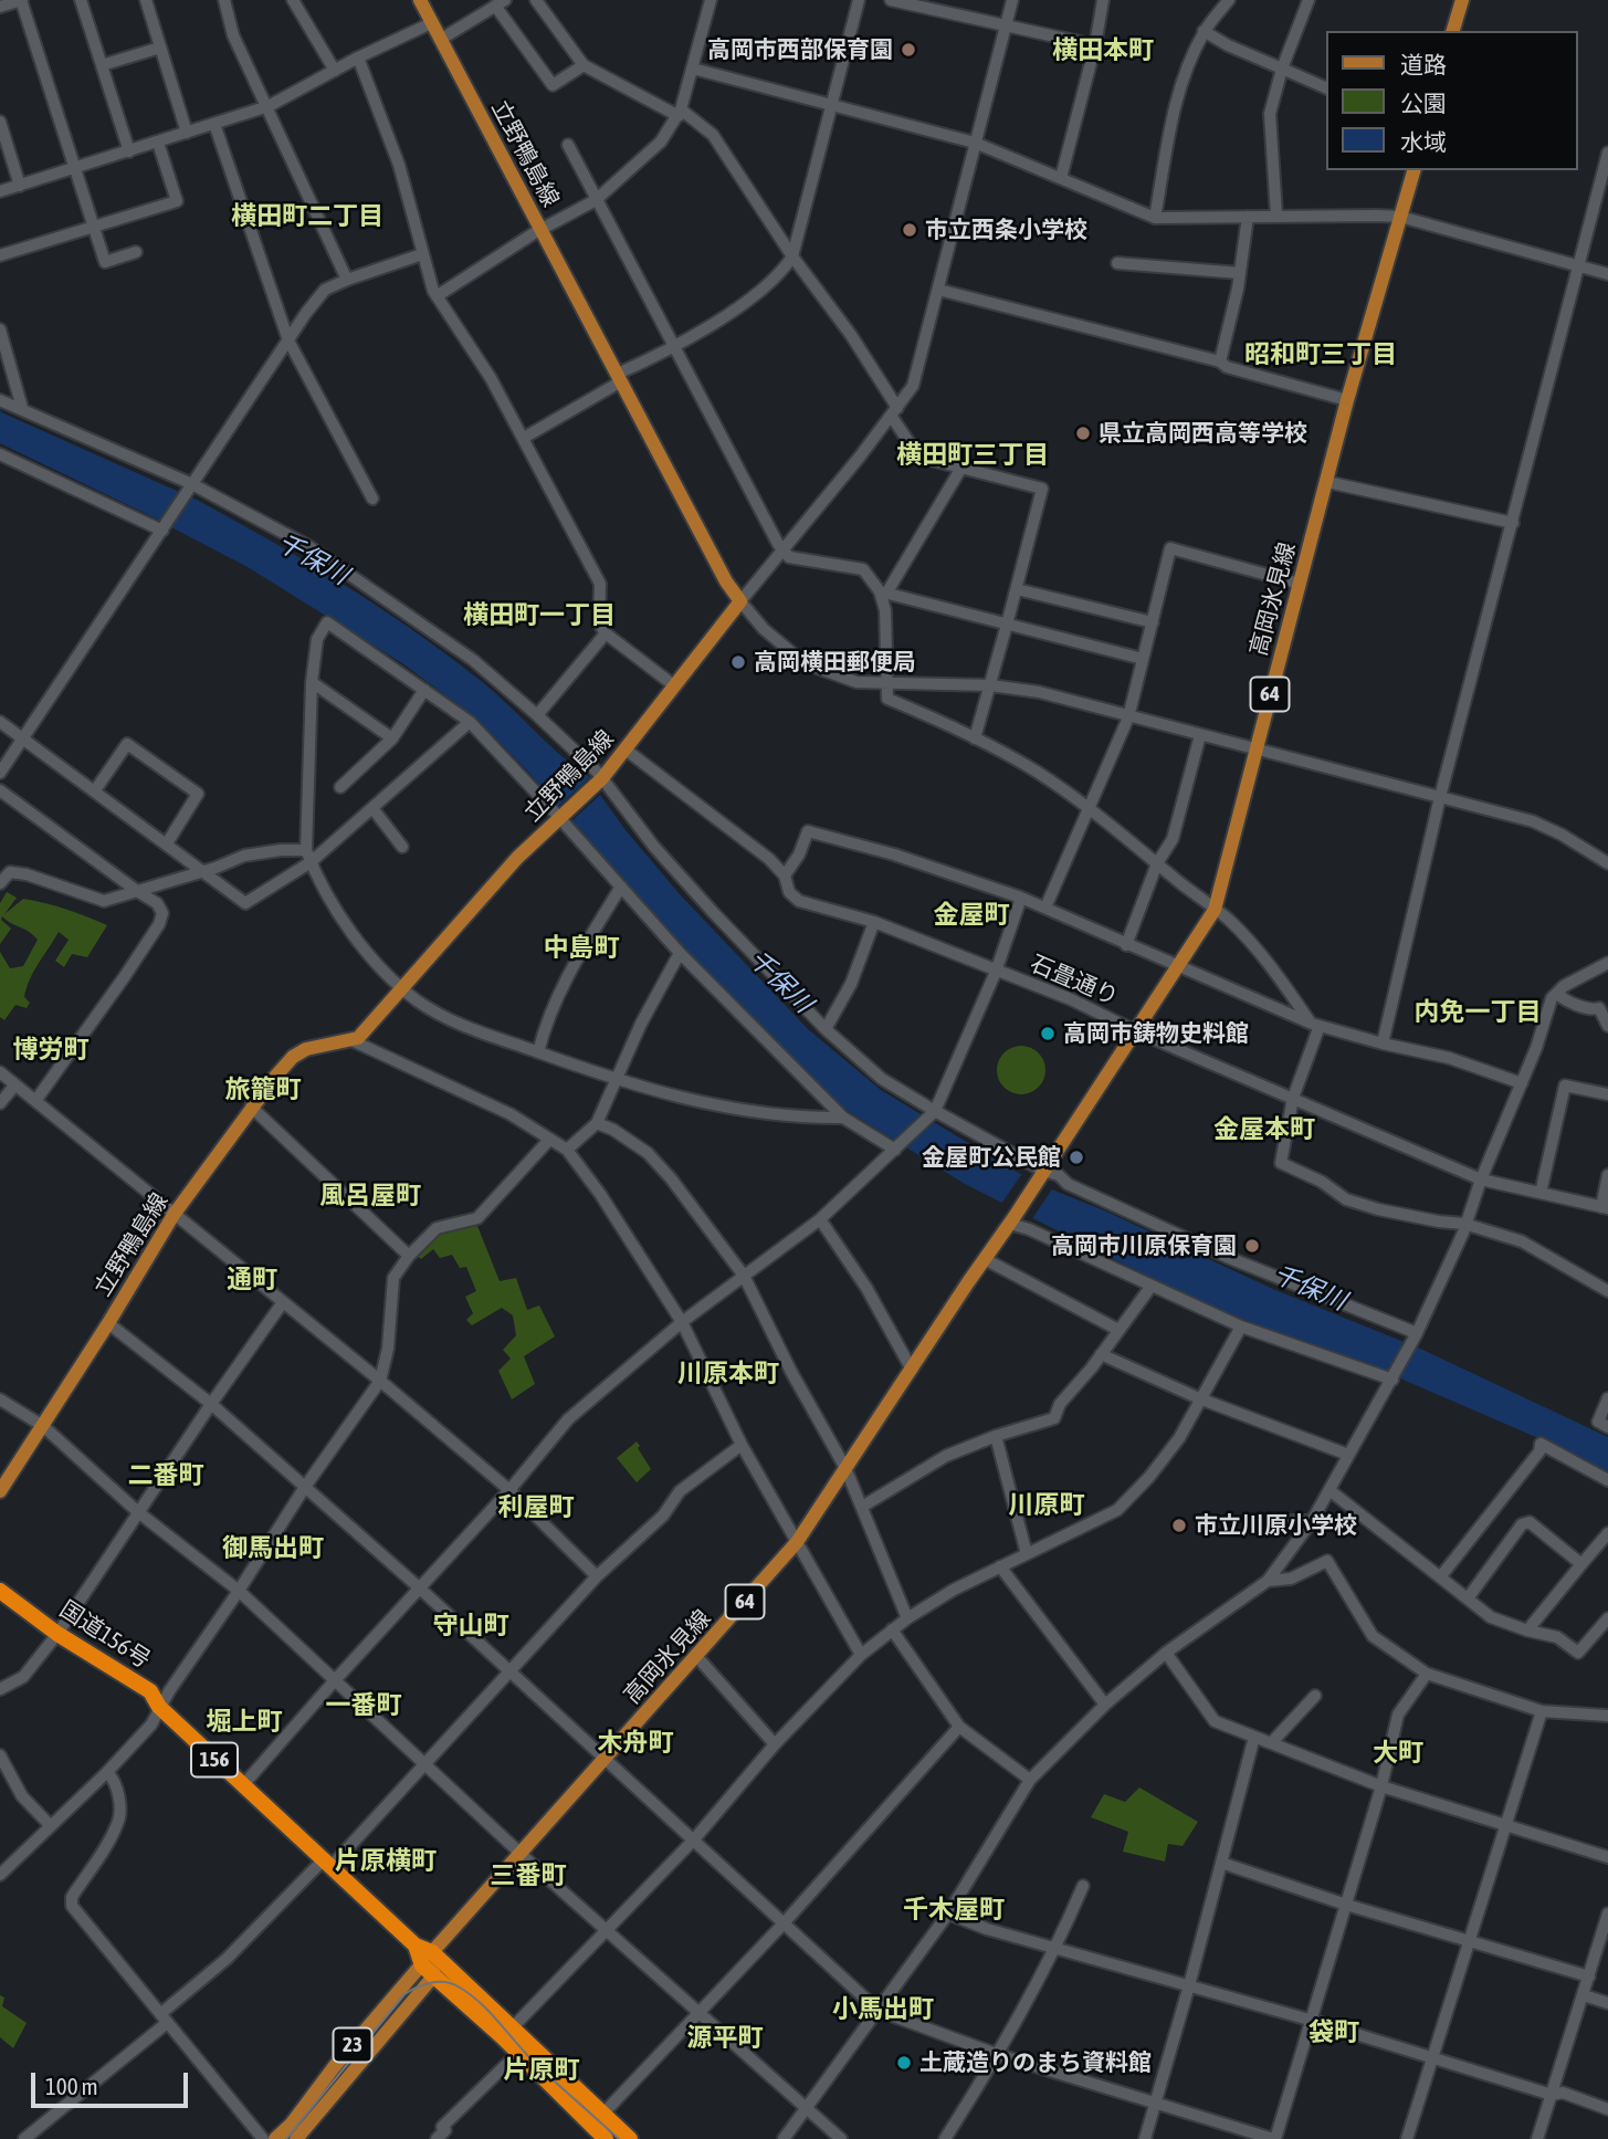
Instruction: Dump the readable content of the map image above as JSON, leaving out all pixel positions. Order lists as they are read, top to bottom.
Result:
{
  "streets": {
    "highway": ["国道156号", "156"],
    "main road": [
      "立野鴨島線",
      "高岡氷見線",
      "64",
      "23"
    ],
    "street": ["石畳通り"]
  },
  "crossings": [
    ["立野鴨島線", "石畳通り"],
    ["高岡氷見線", "64"],
    ["高岡氷見線", "石畳通り"],
    ["高岡氷見線", "国道156号"],
    ["高岡氷見線", "23"],
    ["国道156号", "23"]
  ],
  "districts": [
    "横田本町",
    "横田町二丁目",
    "昭和町三丁目",
    "横田町三丁目",
    "横田町一丁目",
    "金屋町",
    "中島町",
    "内免一丁目",
    "博労町",
    "旅籠町",
    "金屋本町",
    "風呂屋町",
    "通町",
    "川原本町",
    "二番町",
    "川原町",
    "利屋町",
    "御馬出町",
    "守山町",
    "一番町",
    "堀上町",
    "木舟町",
    "大町",
    "片原横町",
    "三番町",
    "千木屋町",
    "小馬出町",
    "袋町",
    "源平町",
    "片原町"
  ],
  "water": ["千保川"],
  "places": [
    "高岡市西部保育園",
    "市立西条小学校",
    "県立高岡西高等学校",
    "高岡横田郵便局",
    "高岡市鋳物史料館",
    "金屋町公民館",
    "高岡市川原保育園",
    "市立川原小学校",
    "土蔵造りのまち資料館"
  ],
  "legend": ["道路", "公園", "水域"],
  "scale_bar": "100 m"
}
